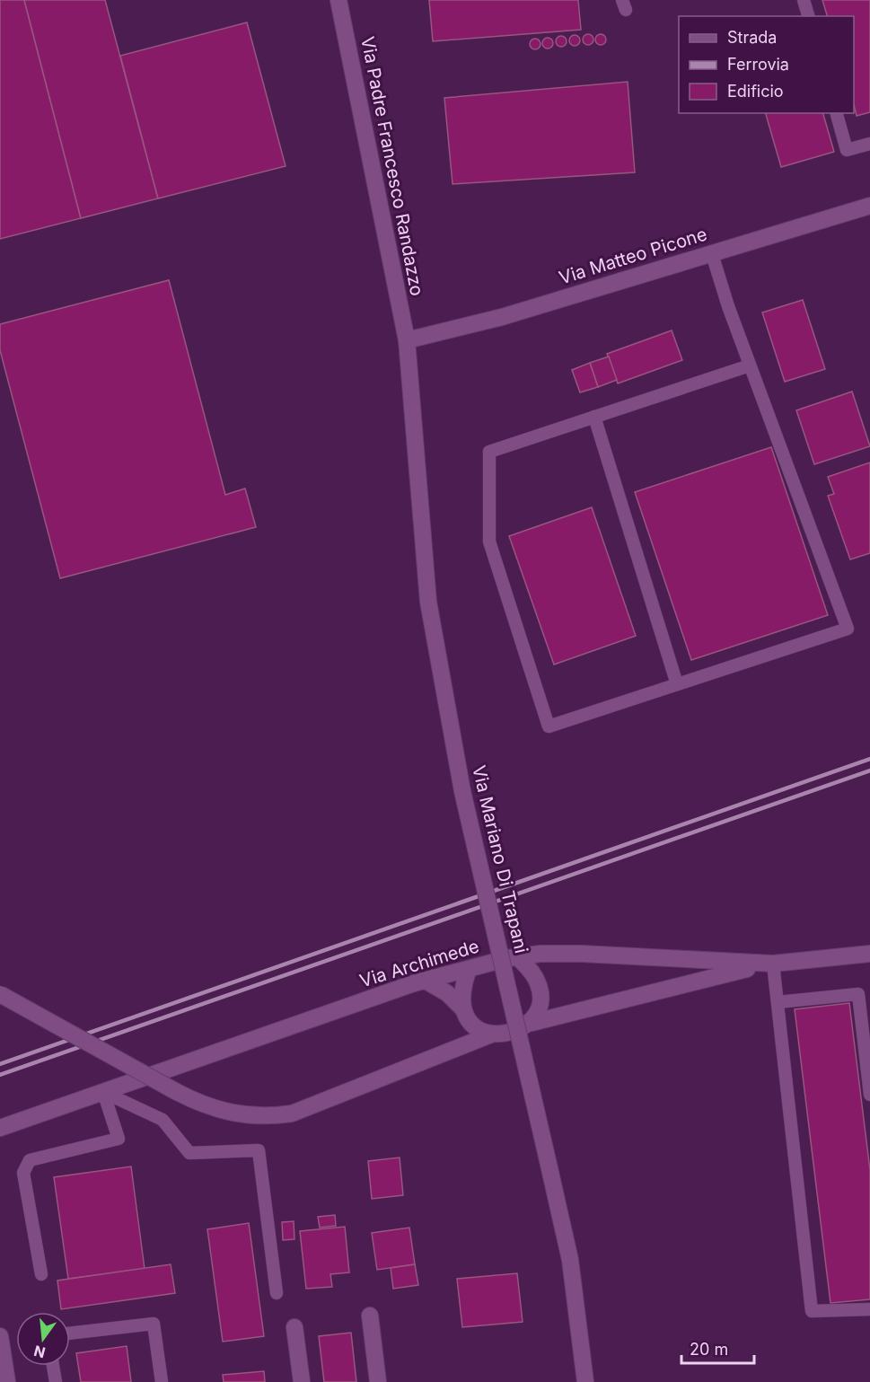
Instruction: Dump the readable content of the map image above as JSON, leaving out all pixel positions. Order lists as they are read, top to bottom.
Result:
{
  "streets": {
    "street": [
      "Via Padre Francesco Randazzo",
      "Via Matteo Picone",
      "Via Mariano Di Trapani",
      "Via Archimede"
    ]
  },
  "crossings": [
    ["Via Padre Francesco Randazzo", "Via Matteo Picone"],
    ["Via Padre Francesco Randazzo", "Via Mariano Di Trapani"],
    ["Via Matteo Picone", "Via Mariano Di Trapani"]
  ],
  "legend": ["Strada", "Ferrovia", "Edificio"],
  "scale_bar": "20 m",
  "north": "bottom"
}
